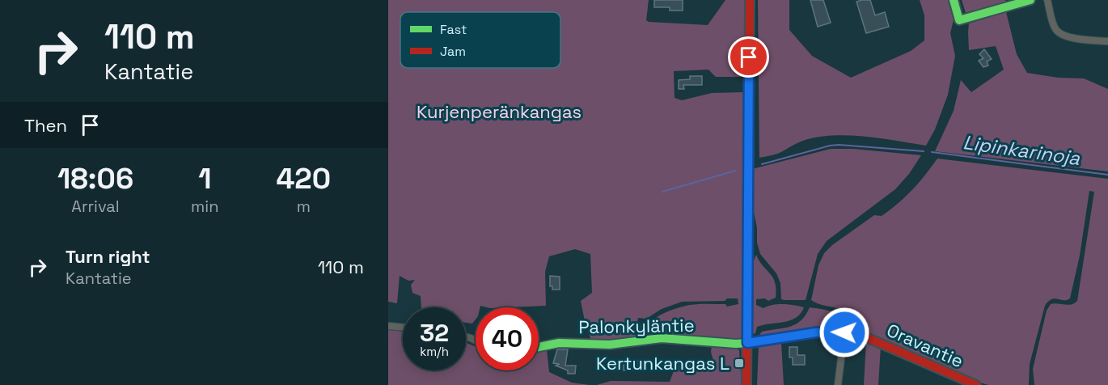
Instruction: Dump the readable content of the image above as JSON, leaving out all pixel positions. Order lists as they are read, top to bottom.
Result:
{
  "streets": {
    "street": ["Palonkyläntie", "Oravantie"]
  },
  "crossings": [
    ["Palonkyläntie", "Oravantie"]
  ],
  "water": ["Lipinkarinoja"],
  "parks": ["Kurjenperänkangas"],
  "places": {
    "transit": ["Kertunkangas L"]
  },
  "legend": ["Fast", "Jam"],
  "page": {
    "turn": ["110 m", "Kantatie"],
    "then": "Then",
    "eta": [
      "18:06",
      "Arrival",
      "1",
      "min",
      "420",
      "m"
    ],
    "list": [
      {
        "name": "Turn right",
        "note": "Kantatie",
        "value": "110 m"
      }
    ],
    "speed": "32 km/h",
    "limit": "40"
  }
}
